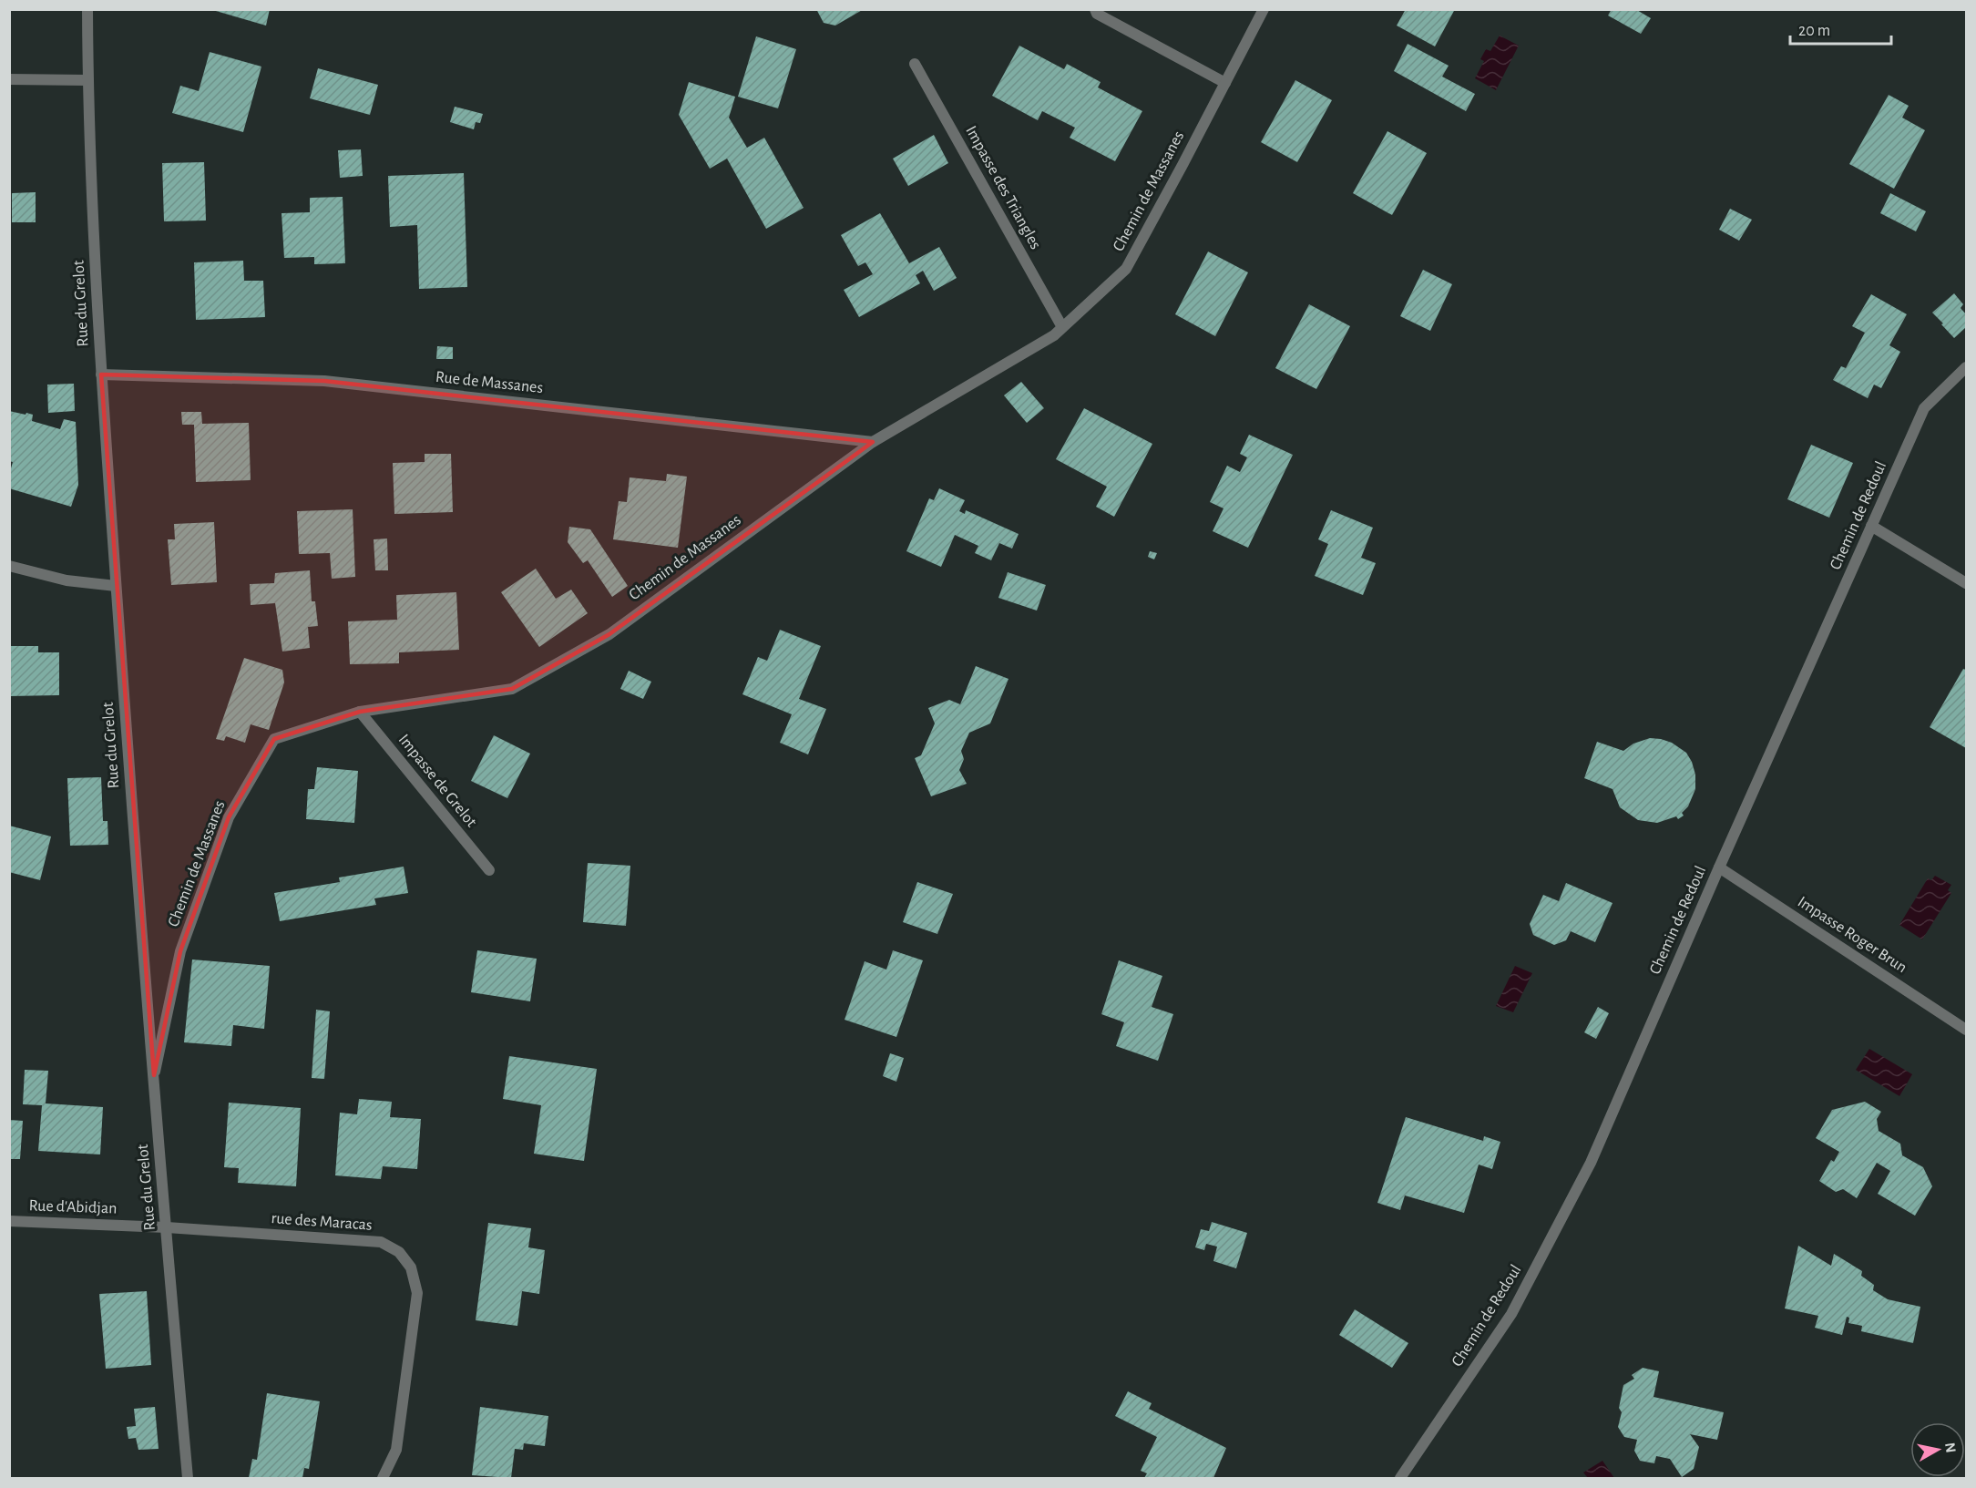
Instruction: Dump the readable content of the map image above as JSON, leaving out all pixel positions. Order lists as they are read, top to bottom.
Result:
{
  "streets": {
    "street": [
      "Impasse des Triangles",
      "Chemin de Massanes",
      "Rue du Grelot",
      "Rue de Massanes",
      "Chemin de Redoul",
      "Impasse de Grelot",
      "Impasse Roger Brun",
      "Rue d'Abidjan",
      "rue des Maracas"
    ]
  },
  "crossings": [
    ["Impasse des Triangles", "Chemin de Massanes"],
    ["Chemin de Massanes", "Rue du Grelot"],
    ["Chemin de Massanes", "Rue de Massanes"],
    ["Chemin de Massanes", "Impasse de Grelot"],
    ["Rue du Grelot", "Rue de Massanes"],
    ["Rue du Grelot", "Rue d'Abidjan"],
    ["Rue du Grelot", "rue des Maracas"],
    ["Chemin de Redoul", "Impasse Roger Brun"],
    ["Rue d'Abidjan", "rue des Maracas"]
  ],
  "scale_bar": "20 m",
  "north": "right"
}
